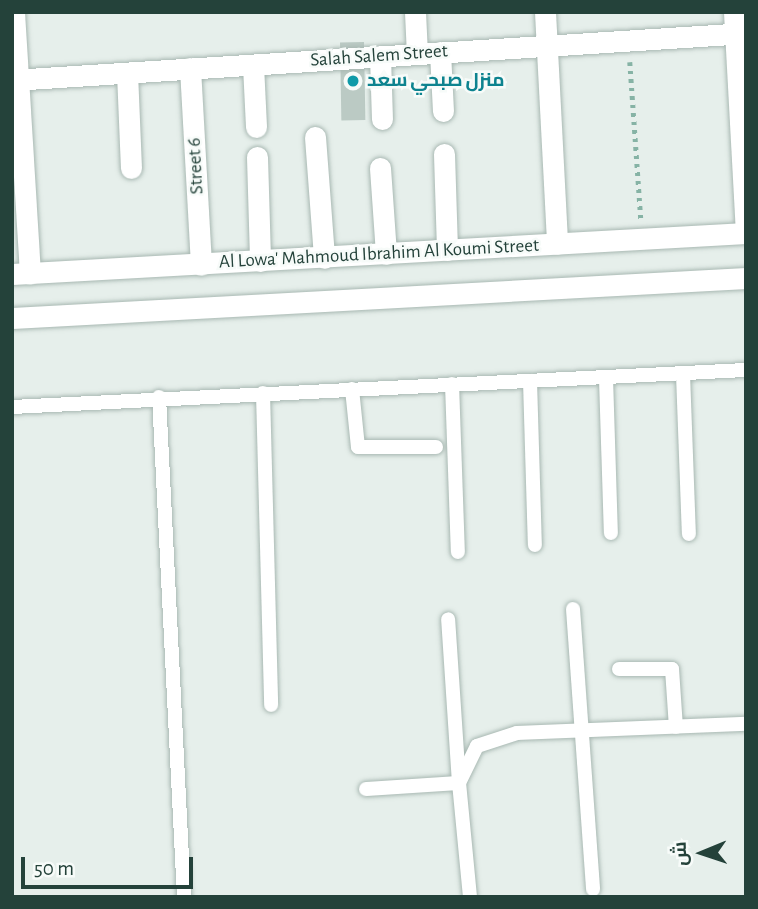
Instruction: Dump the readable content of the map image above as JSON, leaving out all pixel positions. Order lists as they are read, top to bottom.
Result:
{
  "streets": {
    "street": ["Salah Salem Street", "Street 6", "Al Lowa' Mahmoud Ibrahim Al Koumi Street"]
  },
  "crossings": [
    ["Salah Salem Street", "Street 6"],
    ["Street 6", "Al Lowa' Mahmoud Ibrahim Al Koumi Street"]
  ],
  "places": ["منزل صبحي سعد"],
  "scale_bar": "50 m",
  "north": "left"
}
